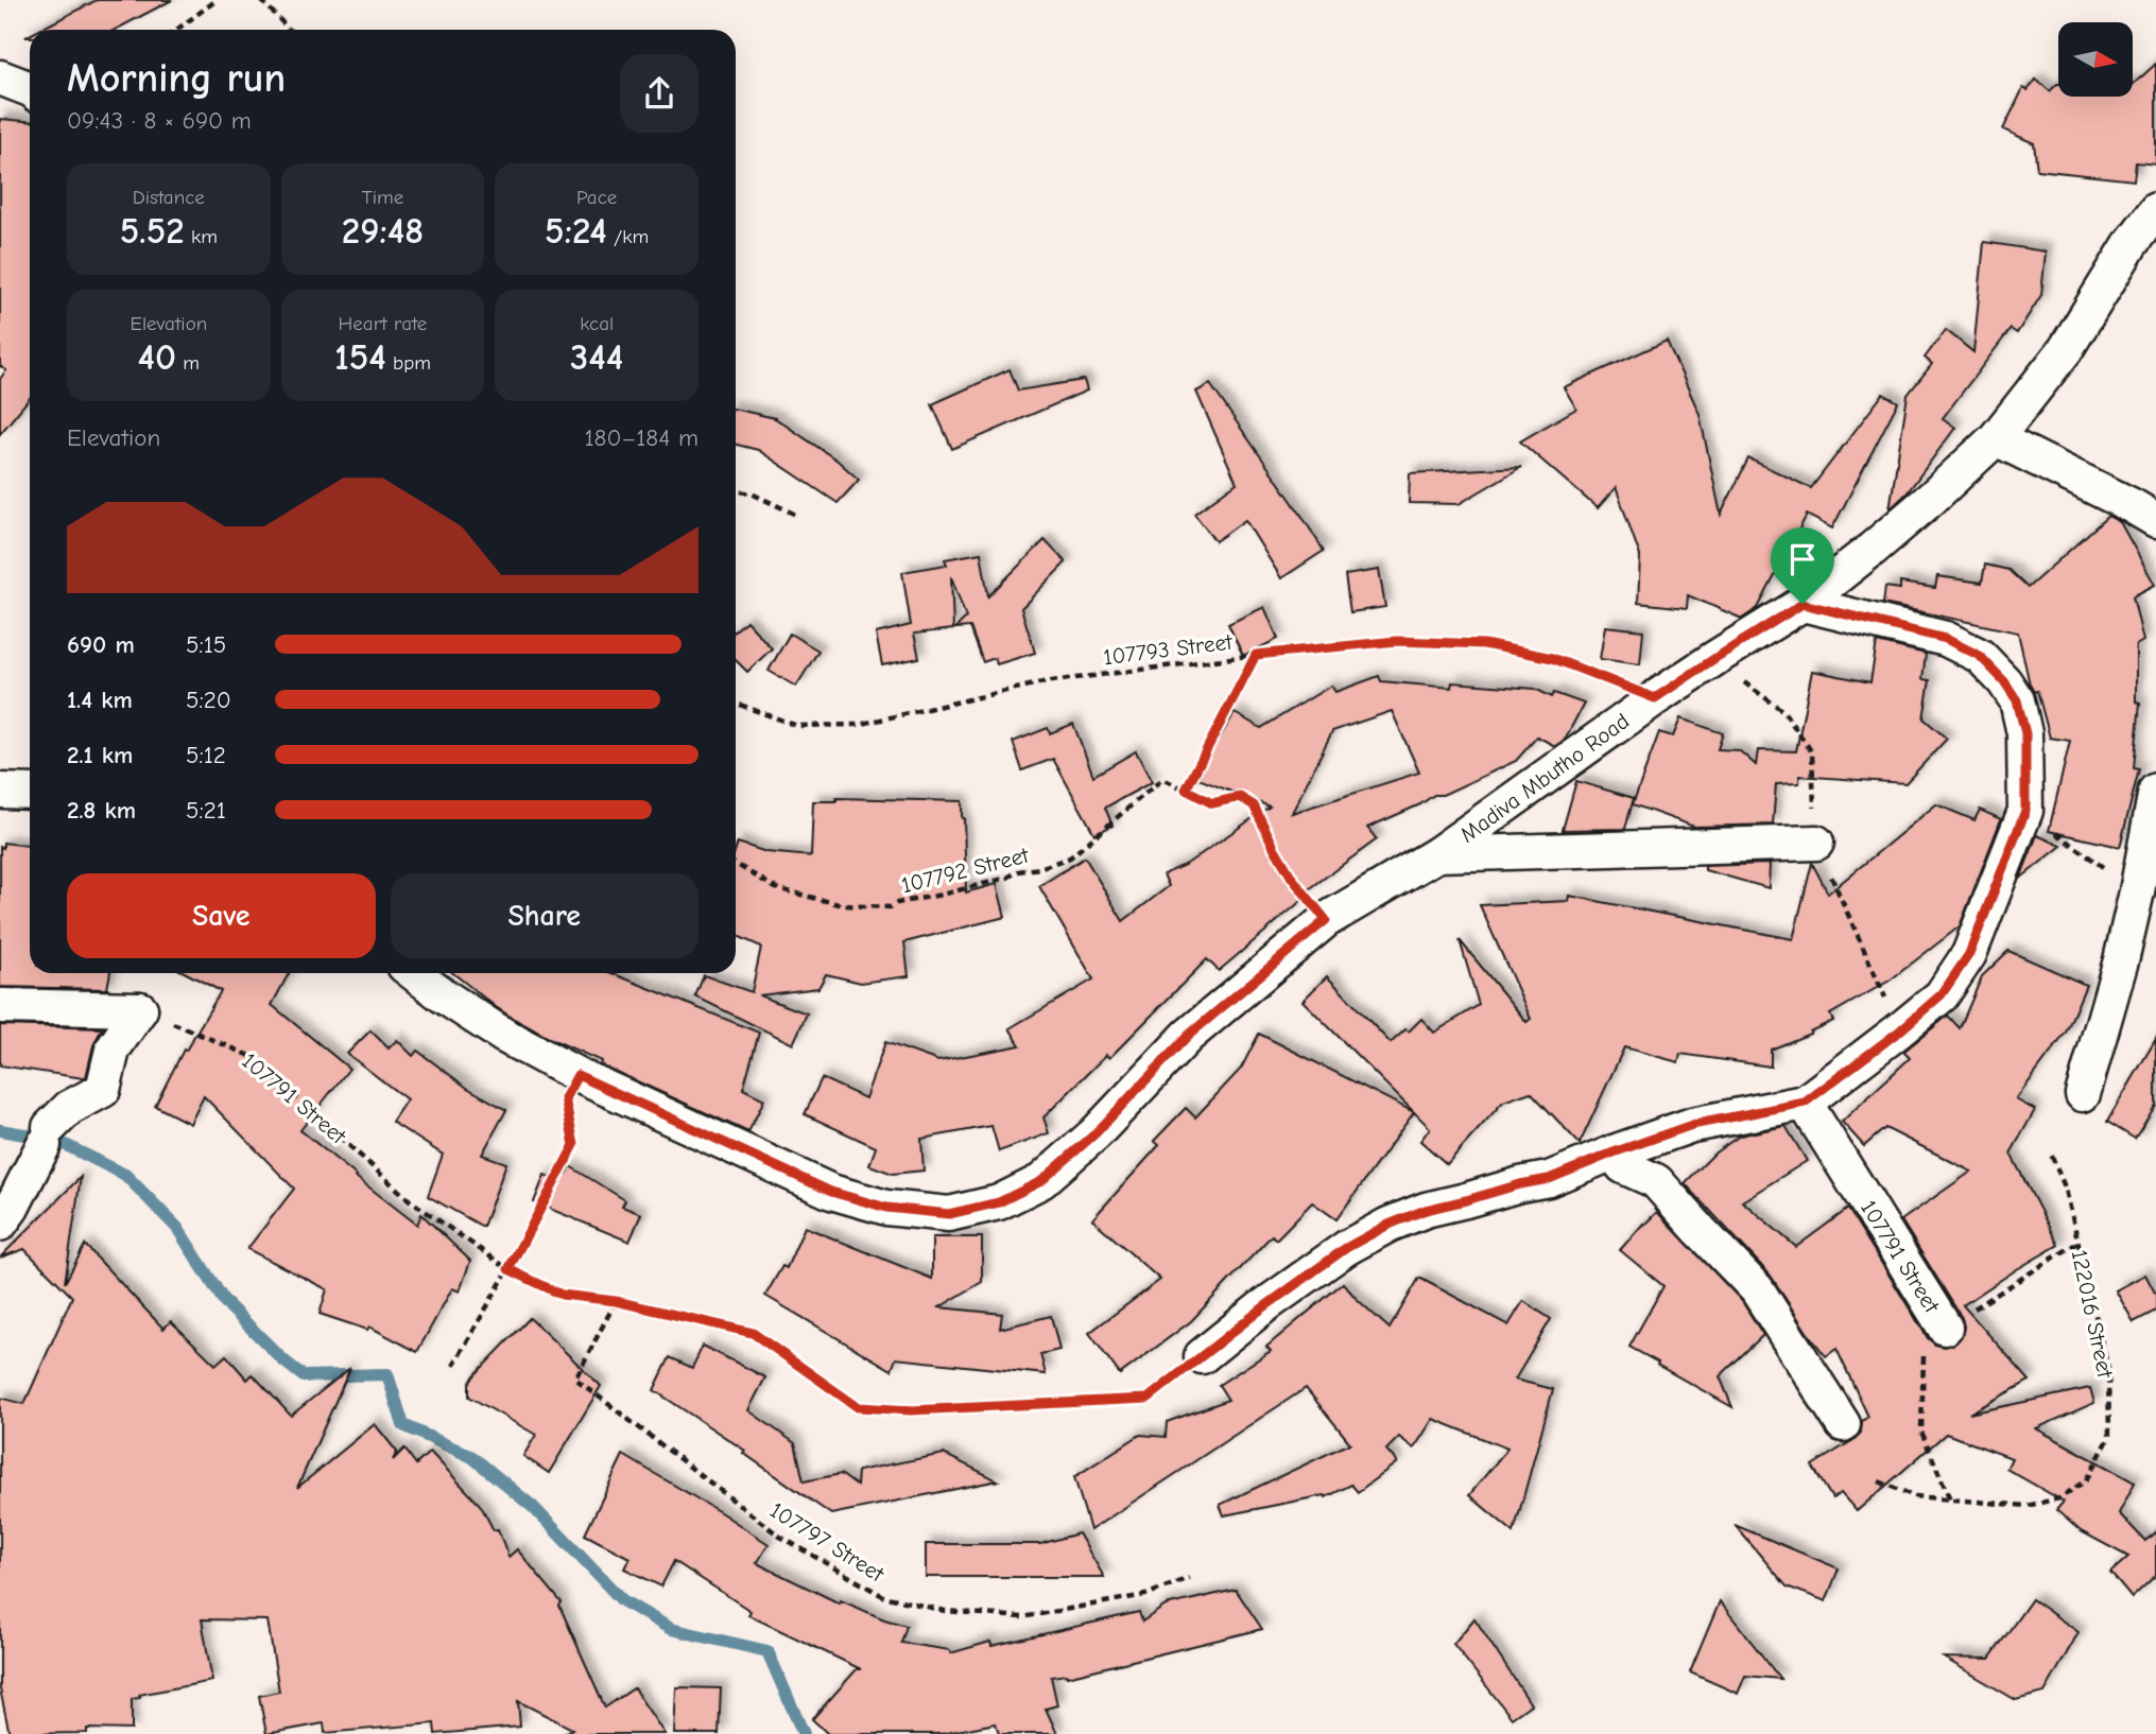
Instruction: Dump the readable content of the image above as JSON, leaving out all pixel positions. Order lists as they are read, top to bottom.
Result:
{
  "streets": {
    "street": ["Madiva Mbutho Road", "107791 Street"],
    "path": [
      "107793 Street",
      "107792 Street",
      "122016 Street",
      "107797 Street"
    ]
  },
  "crossings": [
    ["107793 Street", "Madiva Mbutho Road"],
    ["Madiva Mbutho Road", "107792 Street"],
    ["107791 Street", "122016 Street"],
    ["107791 Street", "107797 Street"]
  ],
  "north": "right",
  "page": {
    "heading": ["Morning run", "09:43 · 8 × 690 m"],
    "stats": [
      ["Distance", "5.52 km"],
      ["Time", "29:48"],
      ["Pace", "5:24 /km"],
      ["Elevation", "40 m"],
      ["Heart rate", "154 bpm"],
      ["kcal", "344"]
    ],
    "chart": ["Elevation", "180–184 m"],
    "list": [
      {
        "name": "690 m",
        "note": "5:15"
      },
      {
        "name": "1.4 km",
        "note": "5:20"
      },
      {
        "name": "2.1 km",
        "note": "5:12"
      },
      {
        "name": "2.8 km",
        "note": "5:21"
      }
    ],
    "buttons": ["Save", "Share"]
  }
}
